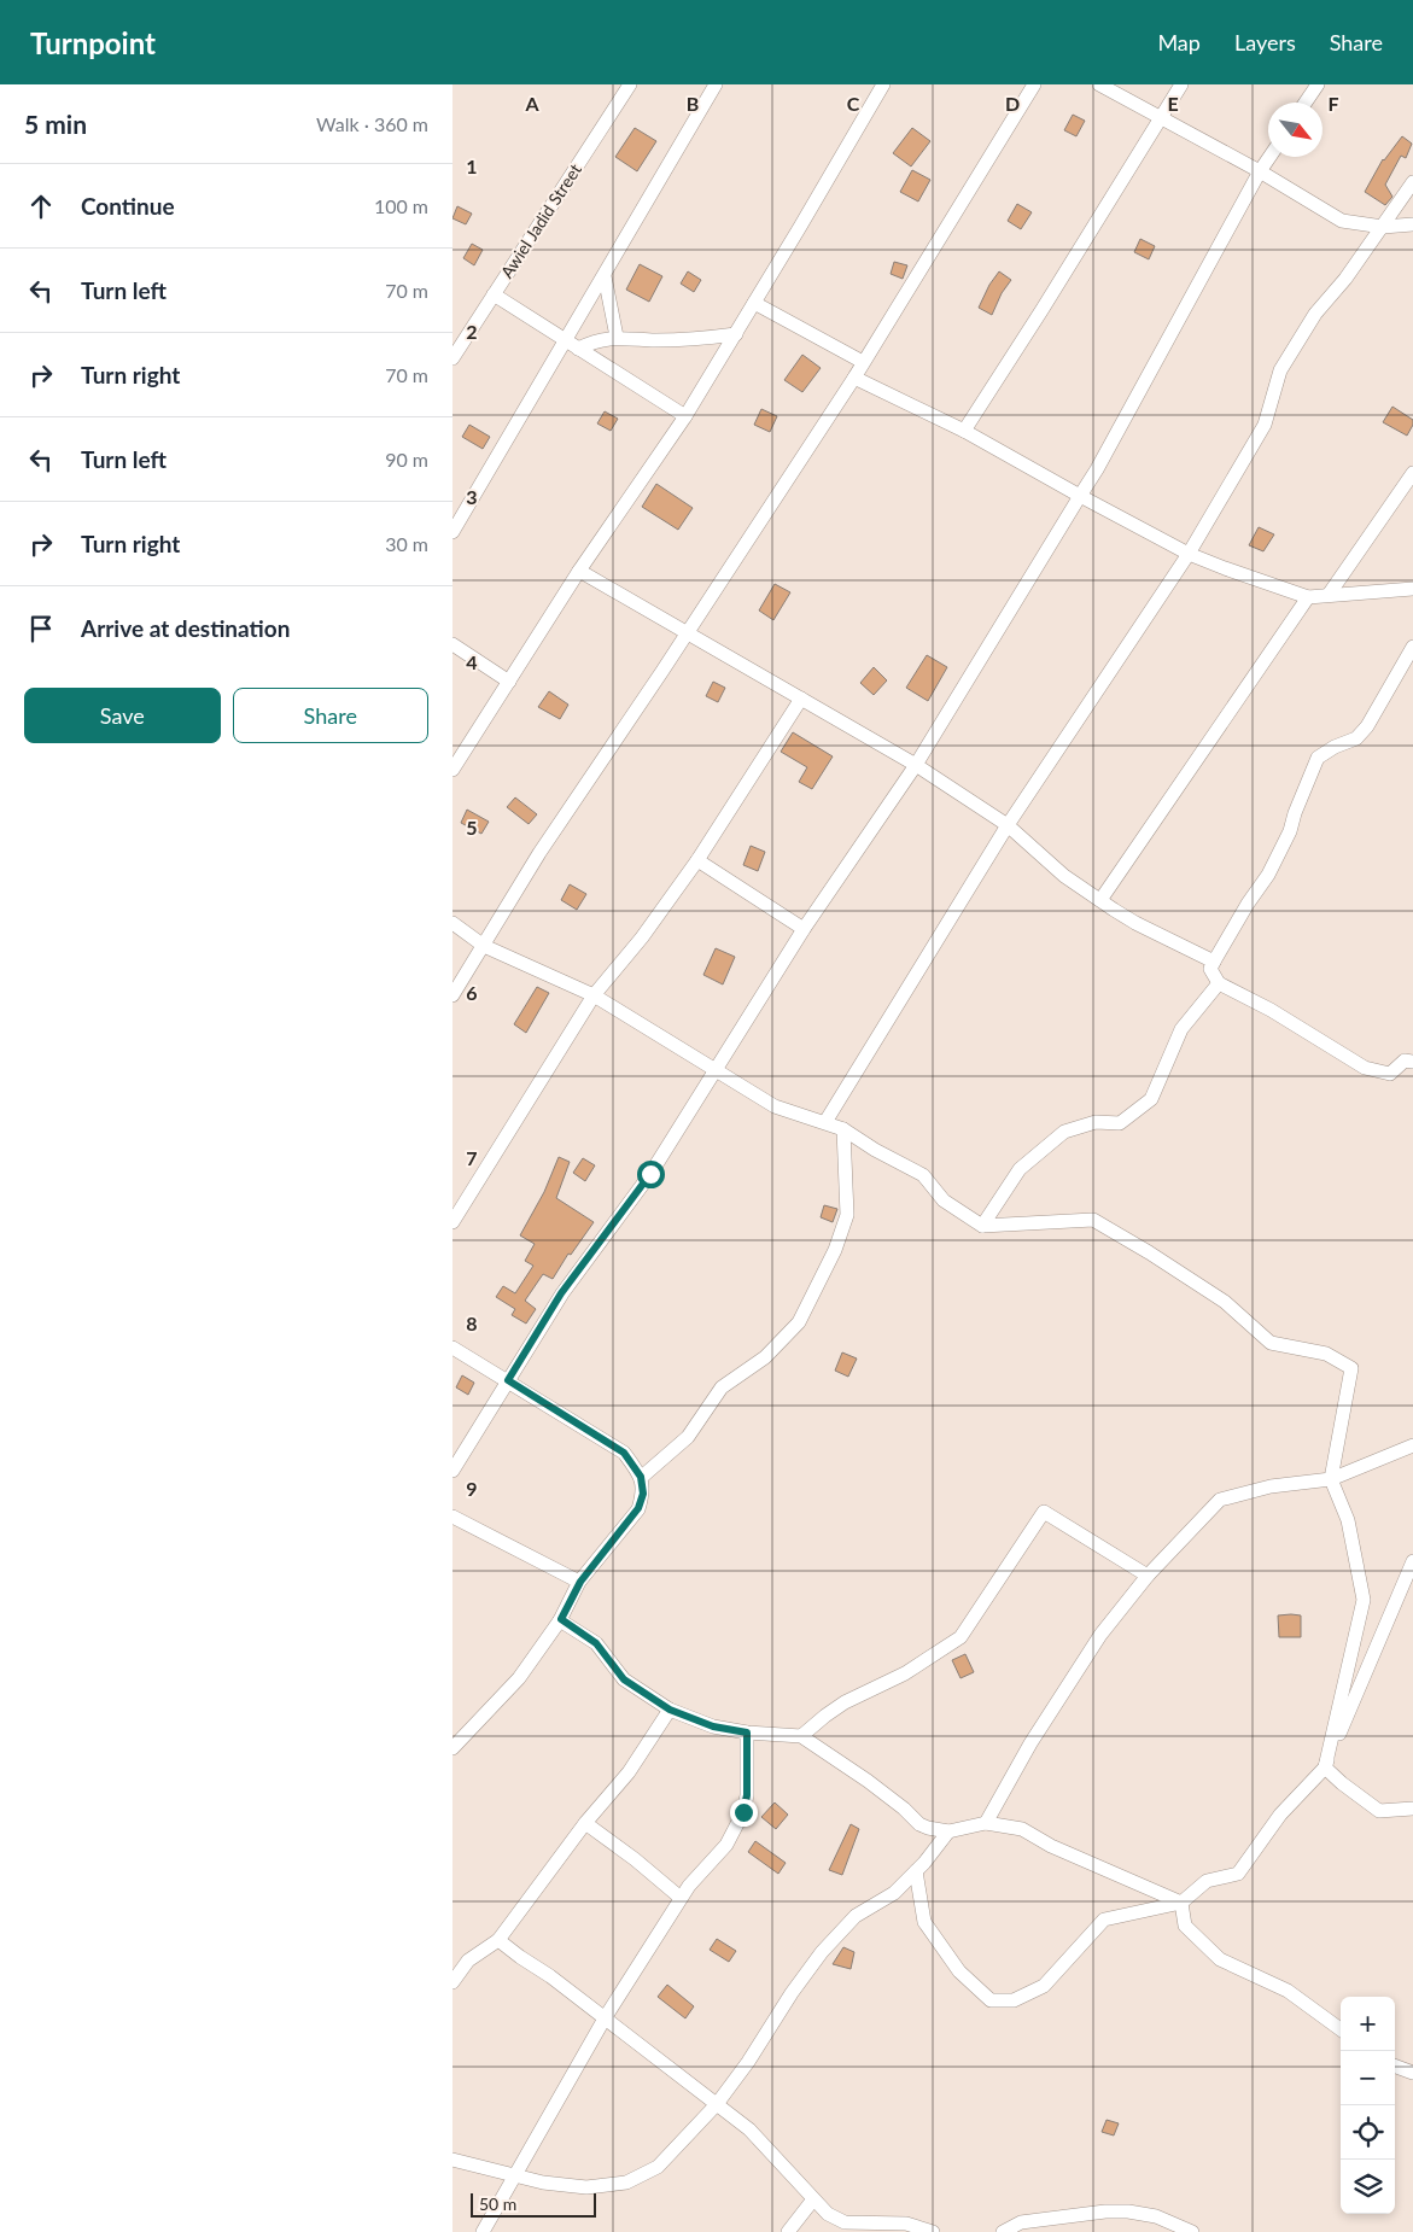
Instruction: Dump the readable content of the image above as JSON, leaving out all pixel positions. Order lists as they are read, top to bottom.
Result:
{
  "streets": {
    "street": ["Awiel Jadid Street"]
  },
  "scale_bar": "50 m",
  "north": "bottom right",
  "page": {
    "header": "Turnpoint",
    "nav": ["Map", "Layers", "Share"],
    "heading": ["5 min", "Walk · 360 m"],
    "list": [
      ["Continue", "100 m"],
      ["Turn left", "70 m"],
      ["Turn right", "70 m"],
      ["Turn left", "90 m"],
      ["Turn right", "30 m"],
      "Arrive at destination"
    ],
    "buttons": ["Save", "Share"],
    "map_buttons": ["+", "−"],
    "scale": "50 m"
  },
  "grid": {
    "columns": [
      "A",
      "B",
      "C",
      "D",
      "E",
      "F"
    ],
    "rows": [
      "1",
      "2",
      "3",
      "4",
      "5",
      "6",
      "7",
      "8",
      "9"
    ]
  }
}
